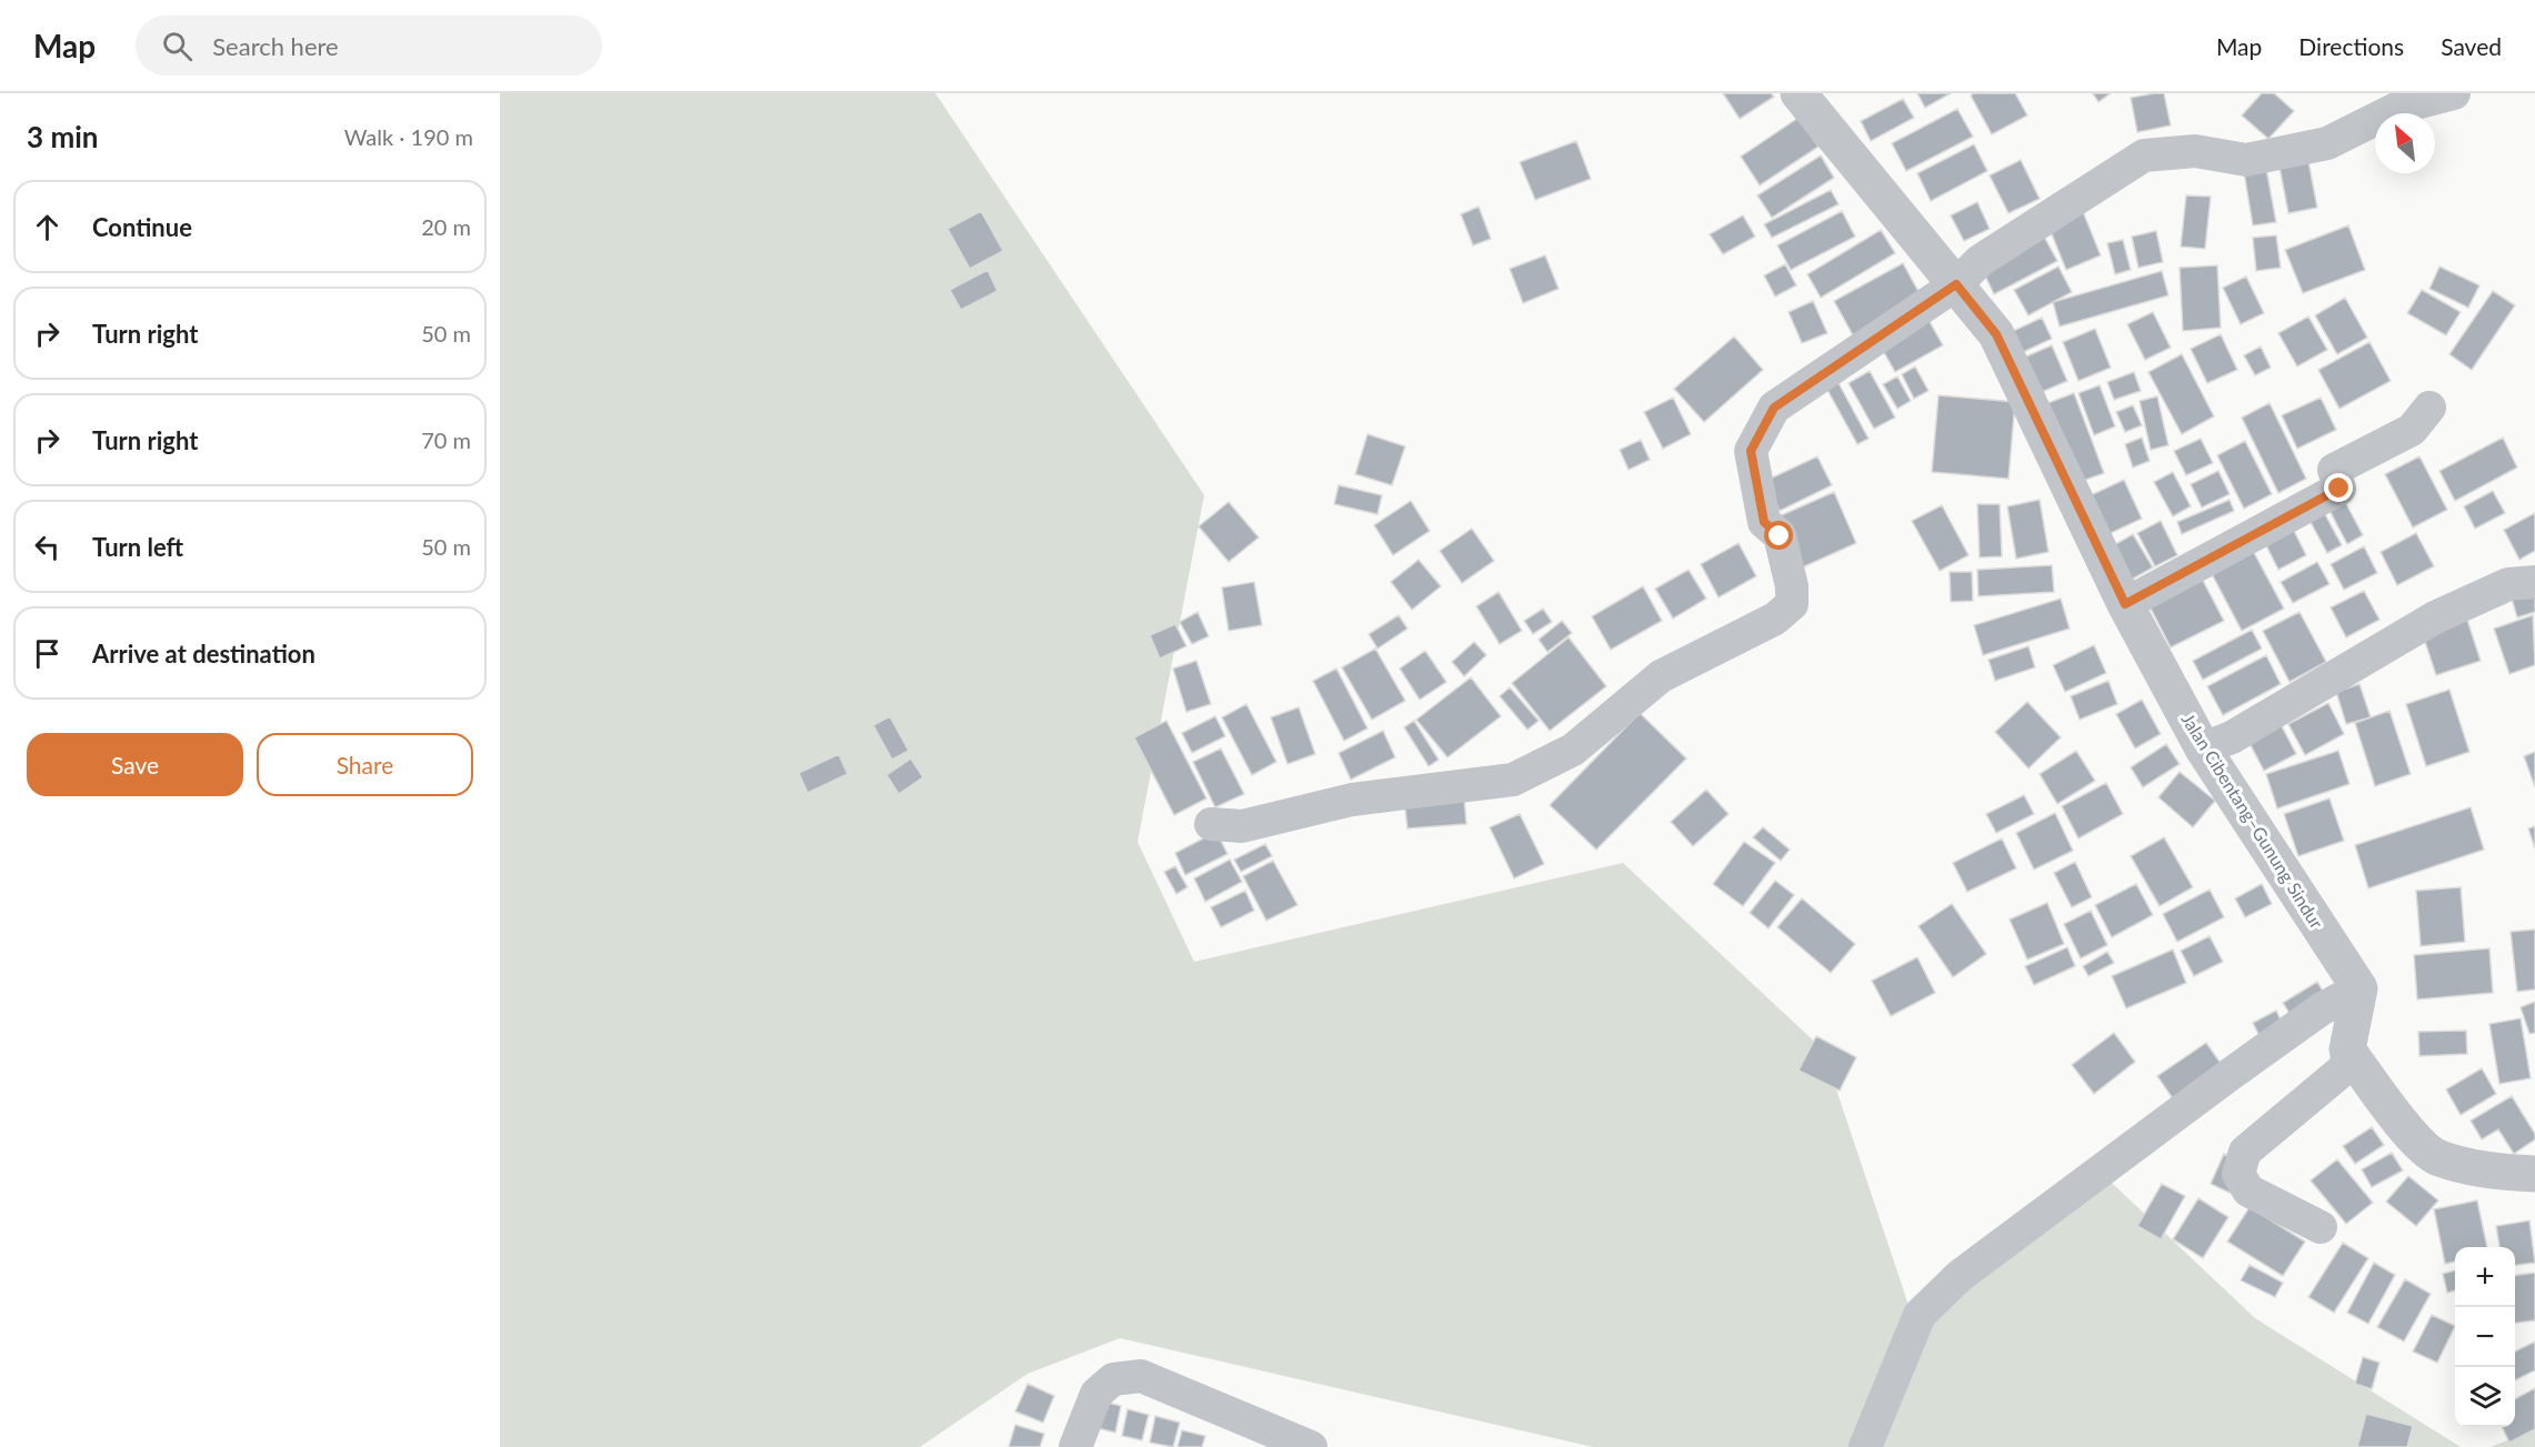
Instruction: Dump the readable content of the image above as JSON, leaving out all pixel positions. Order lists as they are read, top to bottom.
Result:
{
  "streets": {
    "street": ["Jalan Cibentang–Gunung Sindur"]
  },
  "north": "top left",
  "page": {
    "header": "Map",
    "search": "Search here",
    "nav": ["Map", "Directions", "Saved"],
    "heading": ["3 min", "Walk · 190 m"],
    "list": [
      ["Continue", "20 m"],
      ["Turn right", "50 m"],
      ["Turn right", "70 m"],
      ["Turn left", "50 m"],
      "Arrive at destination"
    ],
    "buttons": ["Save", "Share"],
    "map_buttons": ["+", "−"]
  }
}
